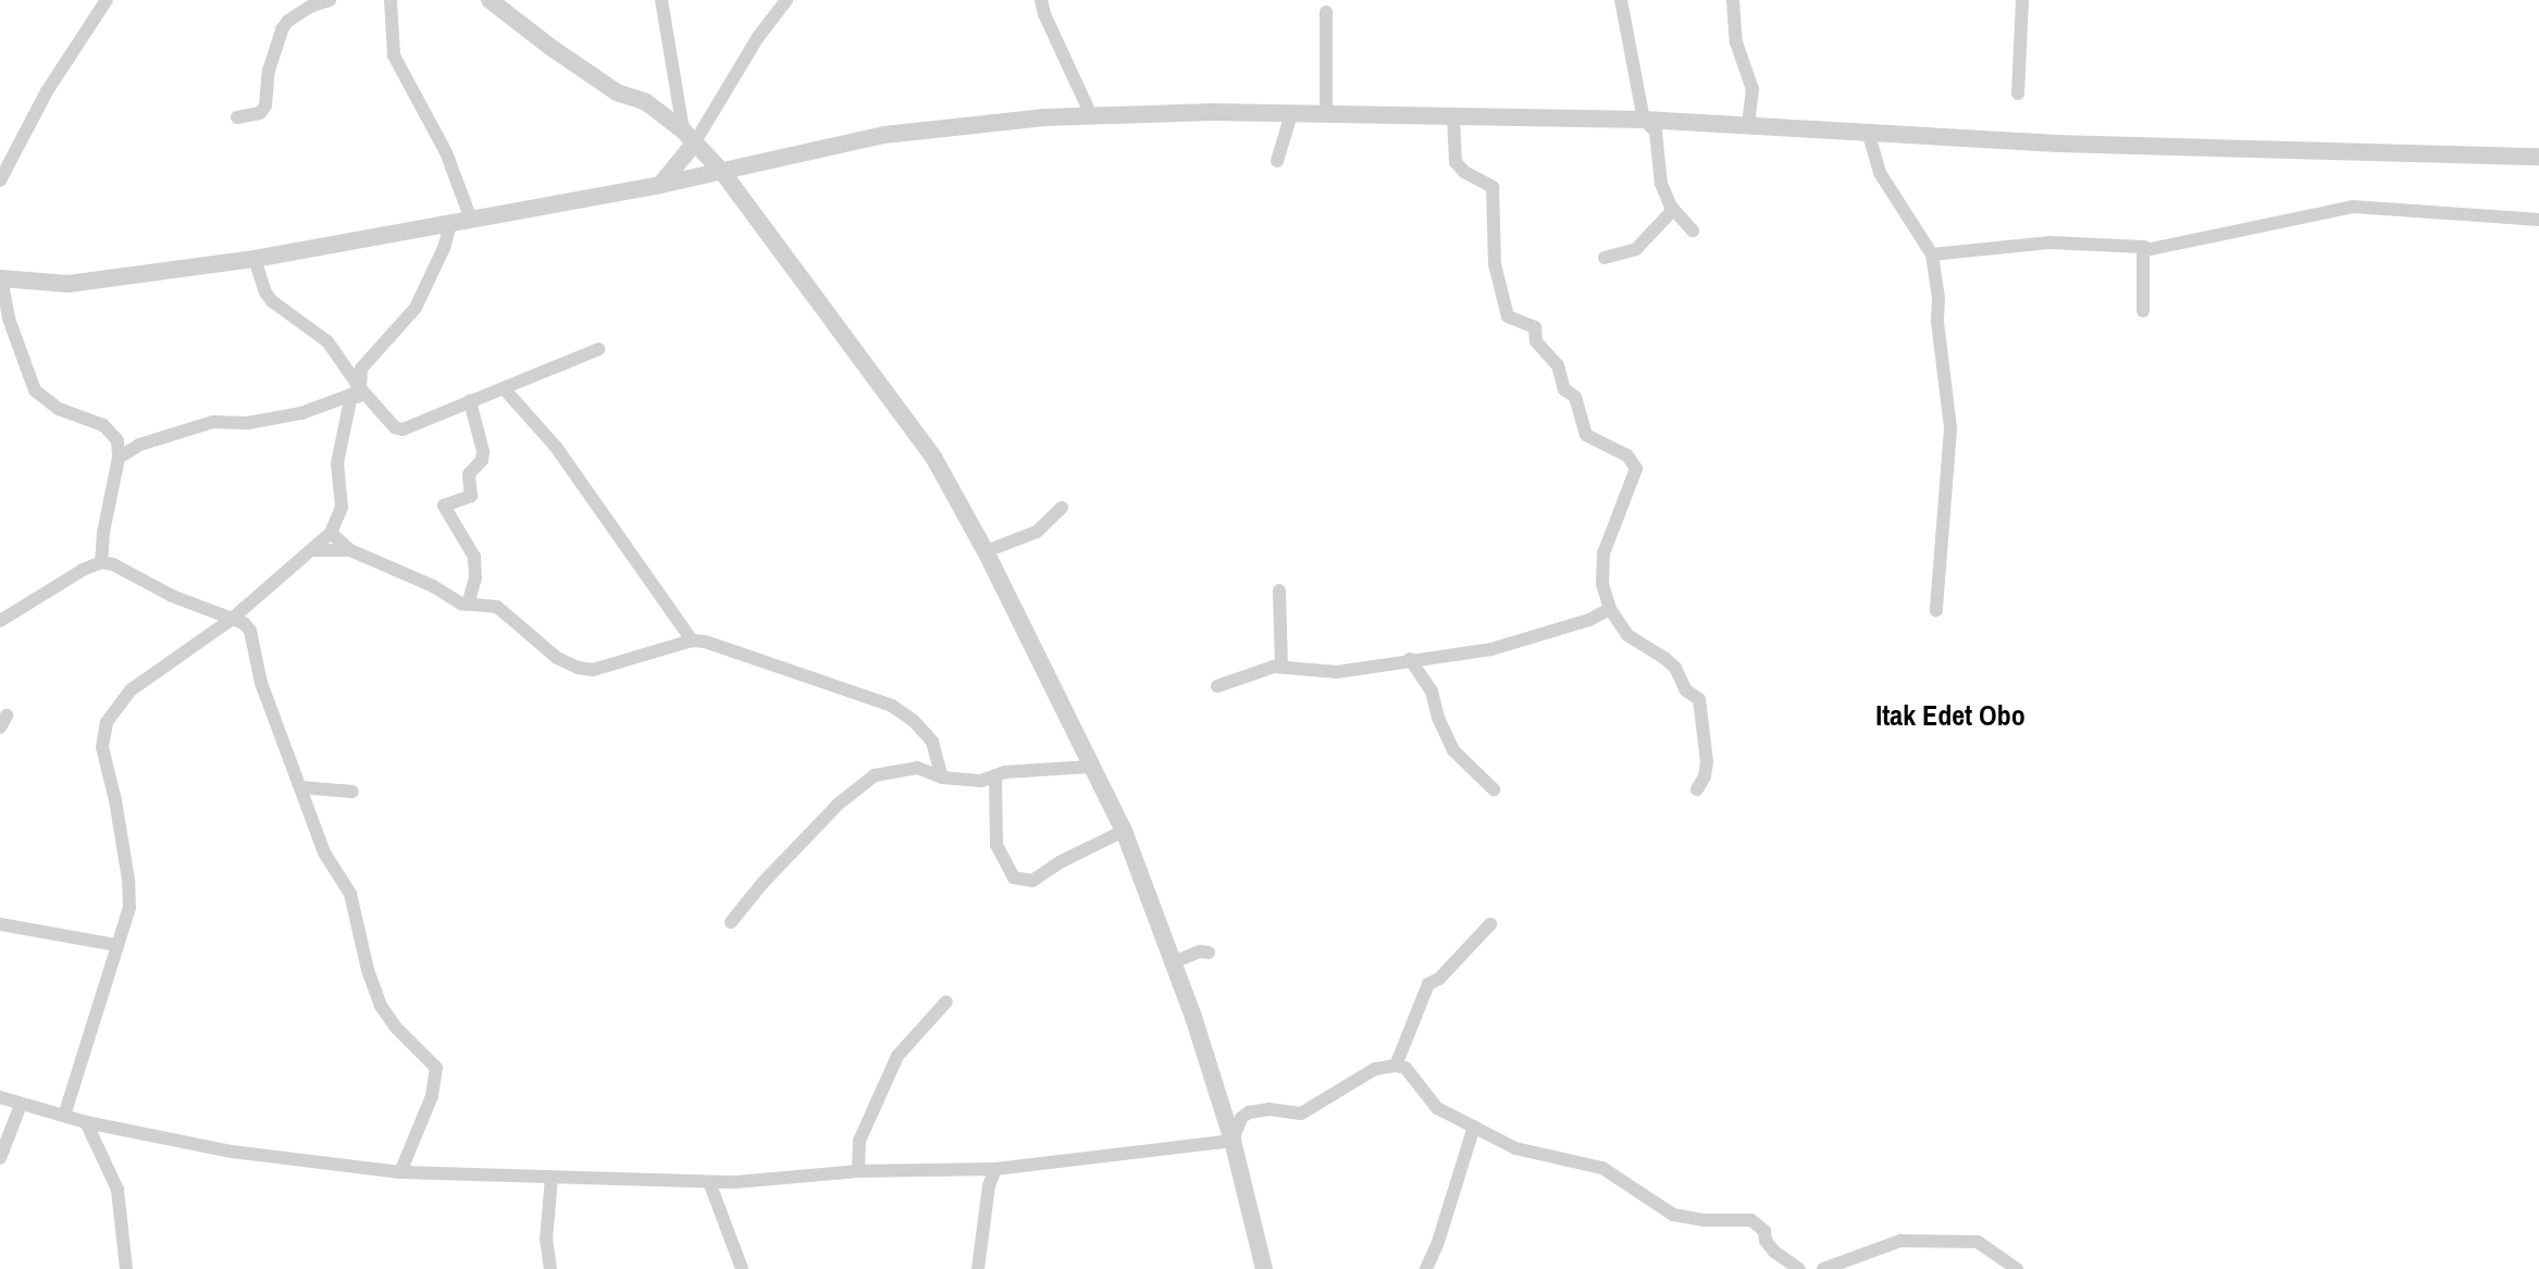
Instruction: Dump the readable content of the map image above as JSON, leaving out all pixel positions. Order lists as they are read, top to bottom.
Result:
{
  "districts": ["Itak Edet Obo"]
}
